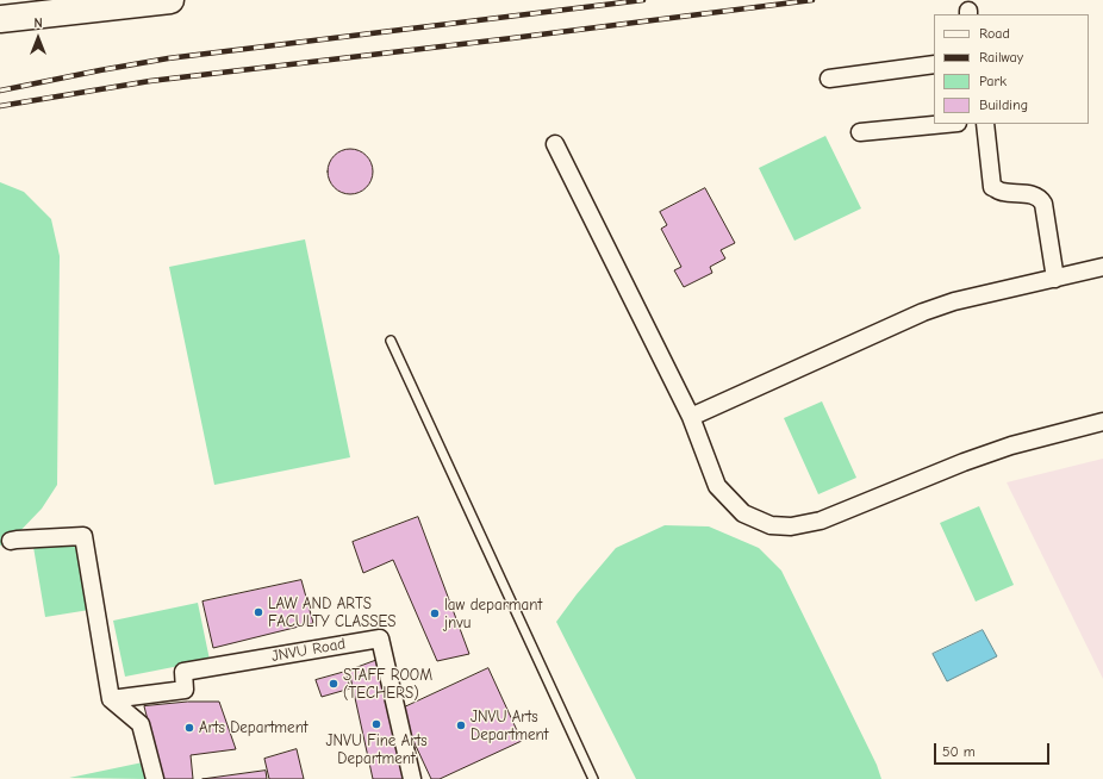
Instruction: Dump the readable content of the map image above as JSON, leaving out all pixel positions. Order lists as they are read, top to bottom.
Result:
{
  "streets": {
    "street": ["JNVU Road"]
  },
  "places": [
    "LAW AND ARTS FACULTY CLASSES",
    "law deparmant jnvu",
    "STAFF ROOM (TECHERS)",
    "JNVU Fine Arts Department",
    "JNVU Arts Department",
    "Arts Department"
  ],
  "legend": [
    "Road",
    "Railway",
    "Park",
    "Building"
  ],
  "scale_bar": "50 m",
  "north": "top"
}
